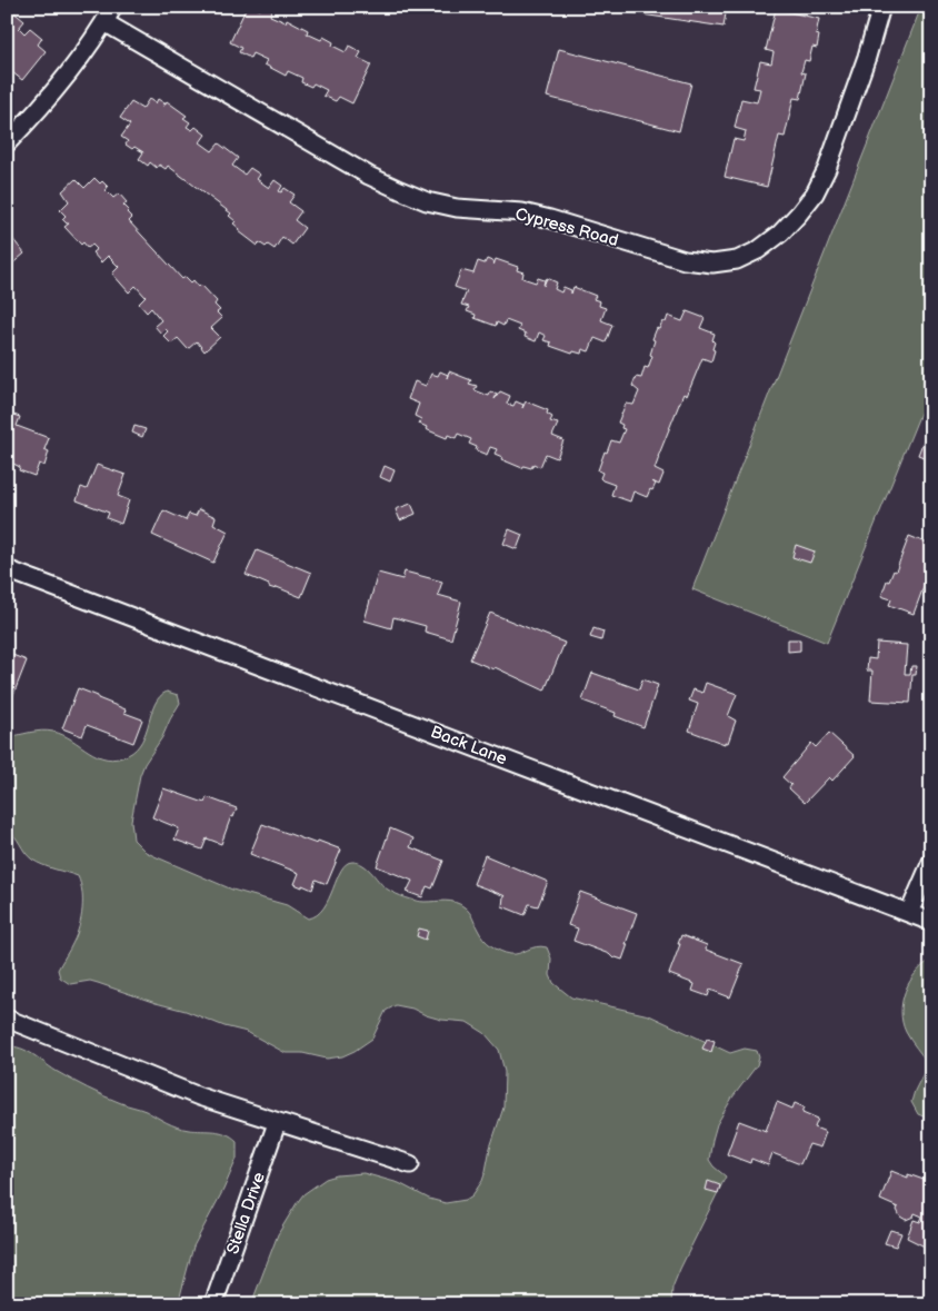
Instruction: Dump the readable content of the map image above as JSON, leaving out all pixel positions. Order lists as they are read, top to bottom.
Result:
{
  "streets": {
    "street": ["Cypress Road", "Back Lane", "Stella Drive"]
  }
}
